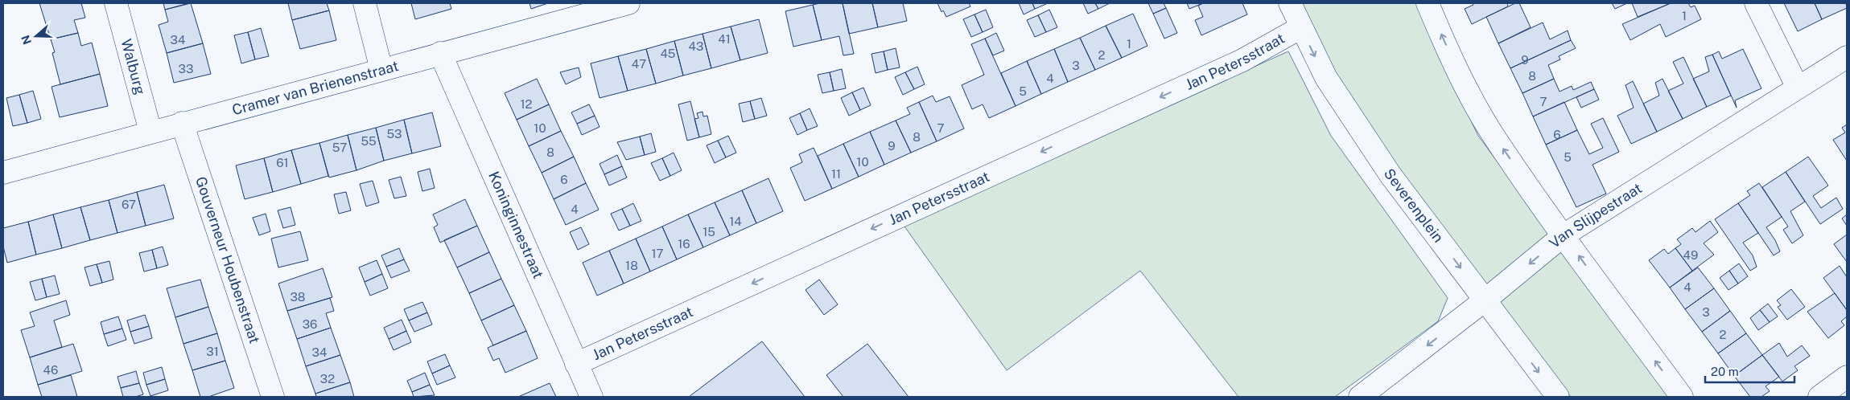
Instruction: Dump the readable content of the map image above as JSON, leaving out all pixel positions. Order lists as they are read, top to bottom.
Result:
{
  "streets": {
    "street": [
      "Jan Petersstraat",
      "Walburg",
      "Cramer van Brienenstraat",
      "Severenplein",
      "Van Slijpestraat",
      "Koninginnestraat",
      "Gouverneur Houbenstraat"
    ]
  },
  "crossings": [
    ["Jan Petersstraat", "Severenplein"],
    ["Jan Petersstraat", "Koninginnestraat"],
    ["Walburg", "Cramer van Brienenstraat"],
    ["Cramer van Brienenstraat", "Koninginnestraat"],
    ["Cramer van Brienenstraat", "Gouverneur Houbenstraat"],
    ["Severenplein", "Van Slijpestraat"]
  ],
  "one_way": ["Jan Petersstraat", "Van Slijpestraat"],
  "house_numbers": [
    "1",
    "41",
    "34",
    "1",
    "43",
    "45",
    "2",
    "9",
    "47",
    "3",
    "33",
    "8",
    "4",
    "5",
    "7",
    "12",
    "10",
    "7",
    "53",
    "6",
    "8",
    "55",
    "9",
    "57",
    "8",
    "5",
    "10",
    "61",
    "11",
    "6",
    "67",
    "4",
    "14",
    "15",
    "16",
    "17",
    "49",
    "18",
    "4",
    "38",
    "3",
    "36",
    "2",
    "31",
    "34",
    "46",
    "32"
  ],
  "scale_bar": "20 m",
  "north": "left"
}
